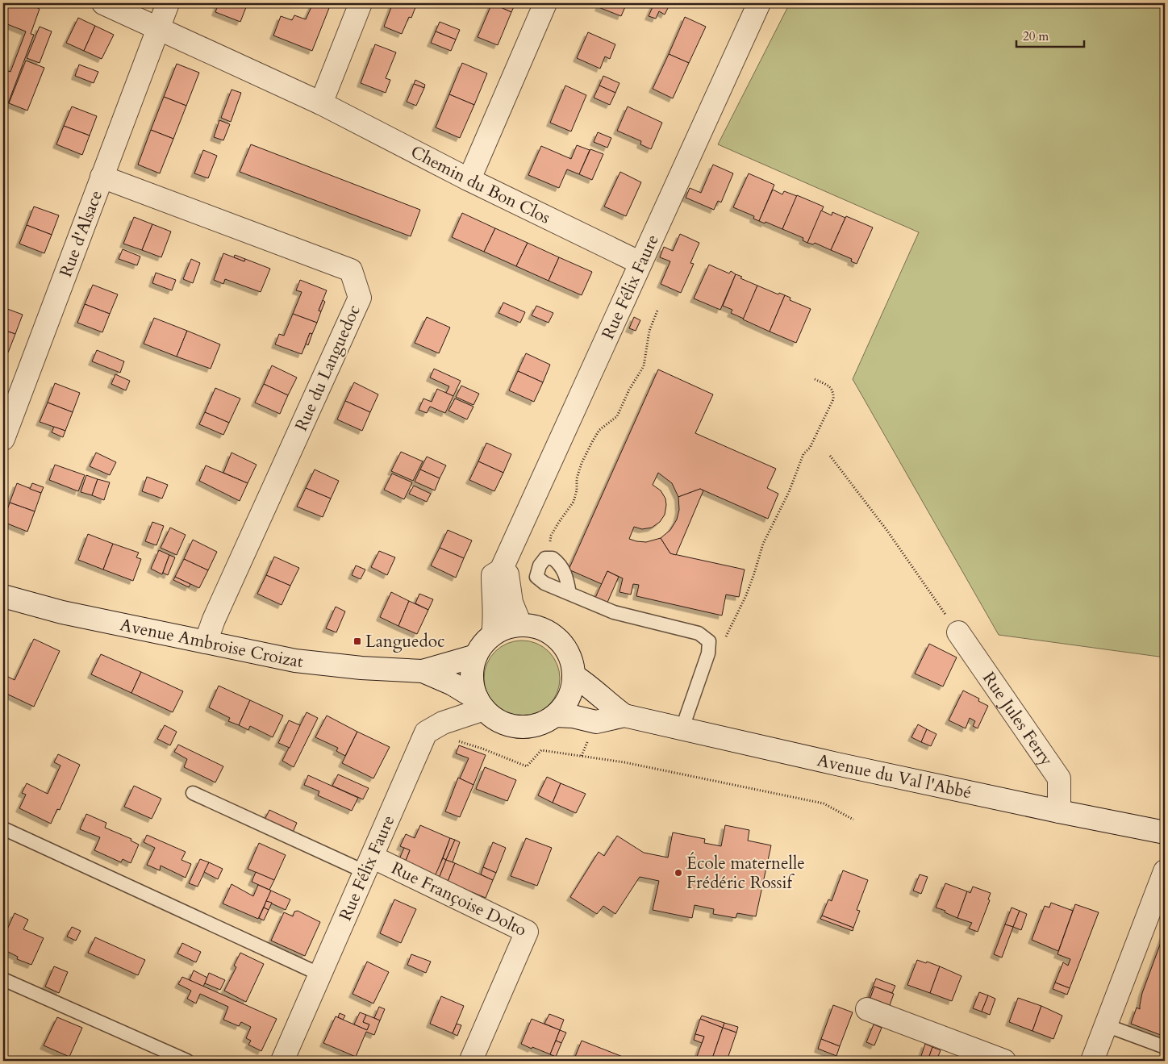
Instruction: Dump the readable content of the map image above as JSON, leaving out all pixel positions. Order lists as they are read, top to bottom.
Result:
{
  "streets": {
    "street": [
      "Chemin du Bon Clos",
      "Rue d'Alsace",
      "Rue Félix Faure",
      "Rue du Languedoc",
      "Avenue Ambroise Croizat",
      "Rue Jules Ferry",
      "Avenue du Val l'Abbé",
      "Rue Françoise Dolto"
    ]
  },
  "crossings": [
    ["Chemin du Bon Clos", "Rue d'Alsace"],
    ["Chemin du Bon Clos", "Rue Félix Faure"],
    ["Rue d'Alsace", "Rue du Languedoc"],
    ["Rue Félix Faure", "Avenue Ambroise Croizat"],
    ["Rue Félix Faure", "Avenue du Val l'Abbé"],
    ["Rue Félix Faure", "Rue Françoise Dolto"],
    ["Rue du Languedoc", "Avenue Ambroise Croizat"],
    ["Avenue Ambroise Croizat", "Avenue du Val l'Abbé"],
    ["Rue Jules Ferry", "Avenue du Val l'Abbé"]
  ],
  "places": {
    "transit": ["Languedoc"],
    "other": ["École maternelle Frédéric Rossif"]
  },
  "scale_bar": "20 m"
}
